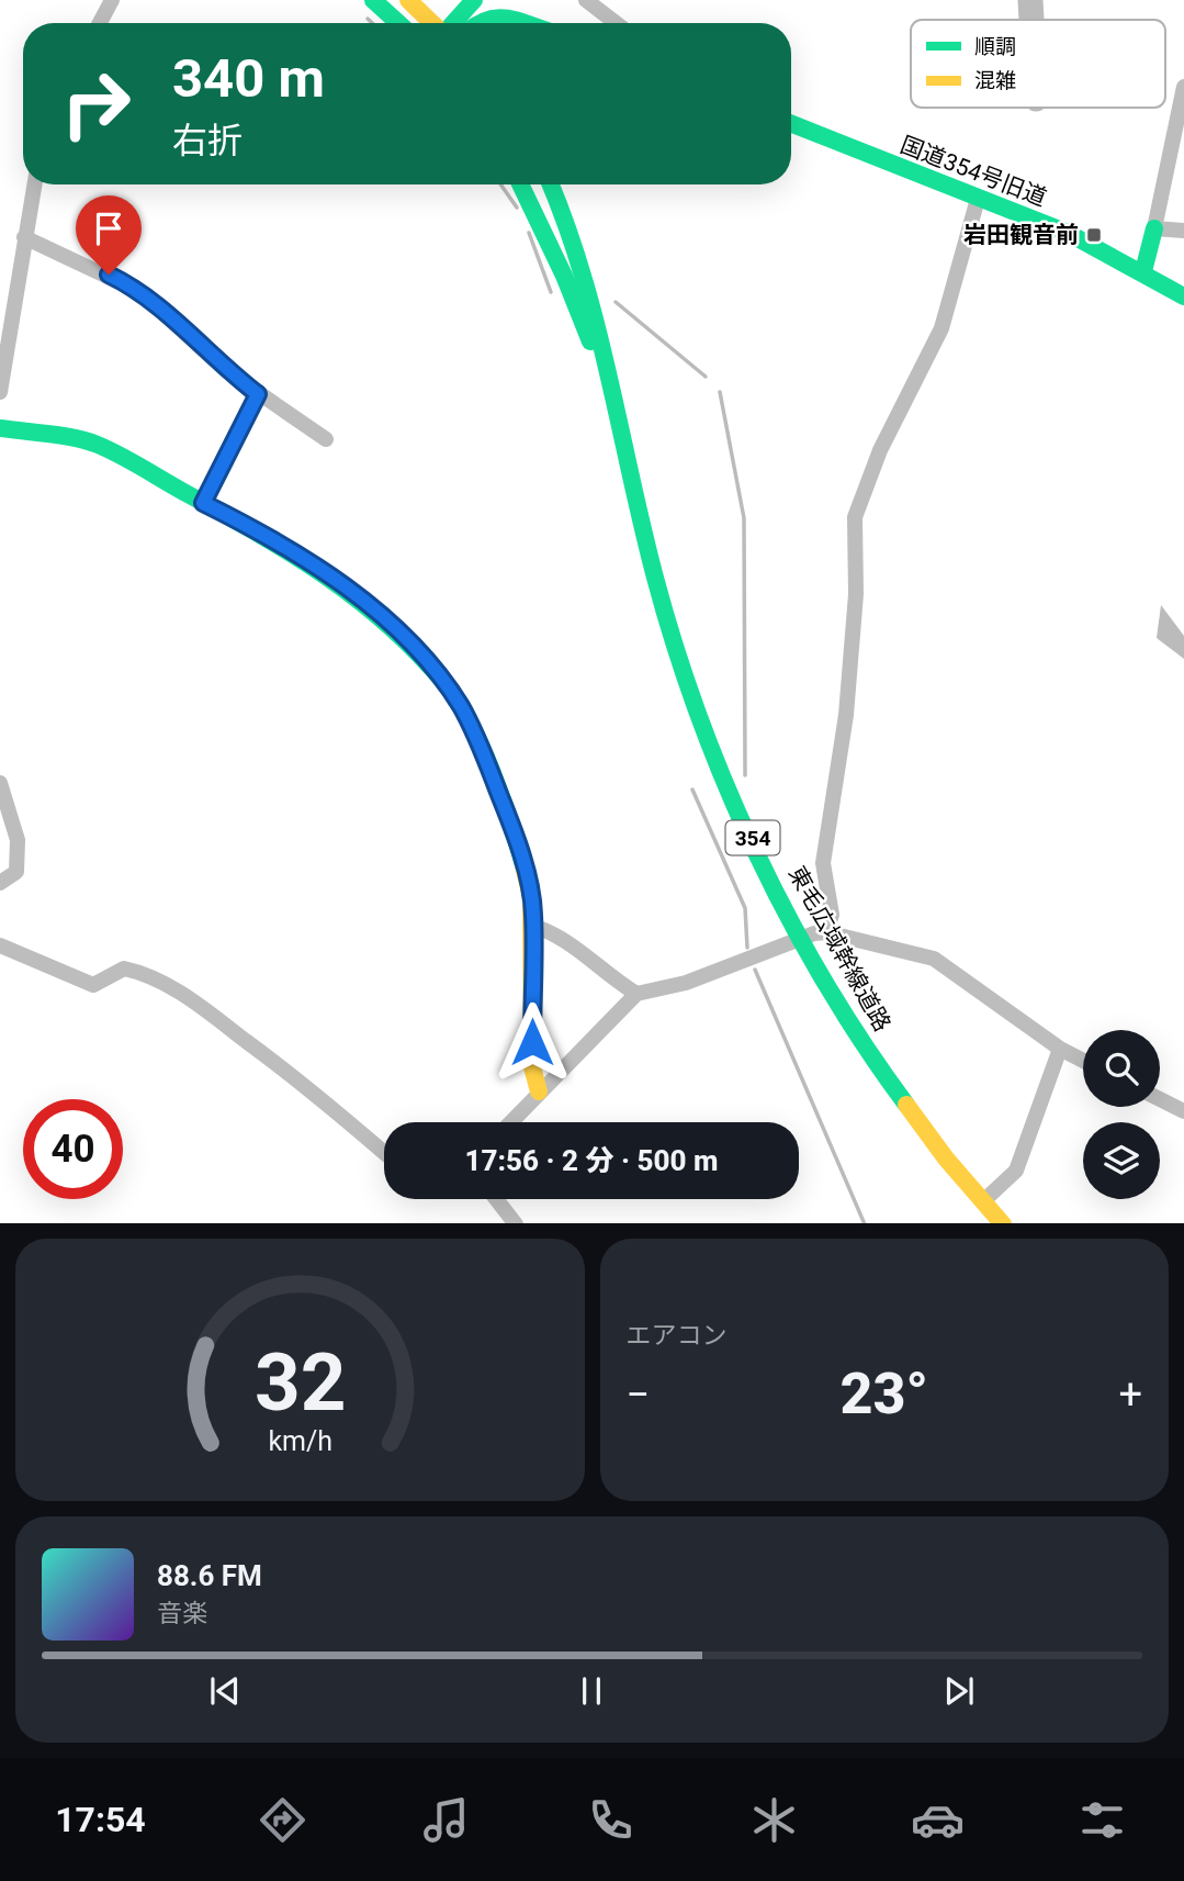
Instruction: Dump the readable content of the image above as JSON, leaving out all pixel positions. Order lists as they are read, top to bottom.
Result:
{
  "streets": {
    "main road": ["国道354号旧道", "354", "東毛広域幹線道路"]
  },
  "places": {
    "transit": ["岩田観音前"]
  },
  "legend": ["順調", "混雑"],
  "page": {
    "turn": ["340 m", "右折"],
    "limit": "40",
    "trip": "17:56 · 2 分 · 500 m",
    "tile": "エアコン",
    "heat": ["−", "23°", "+"],
    "song": ["88.6 FM", "音楽"],
    "tabs": "17:54",
    "gauge": ["32", "km/h"]
  }
}
